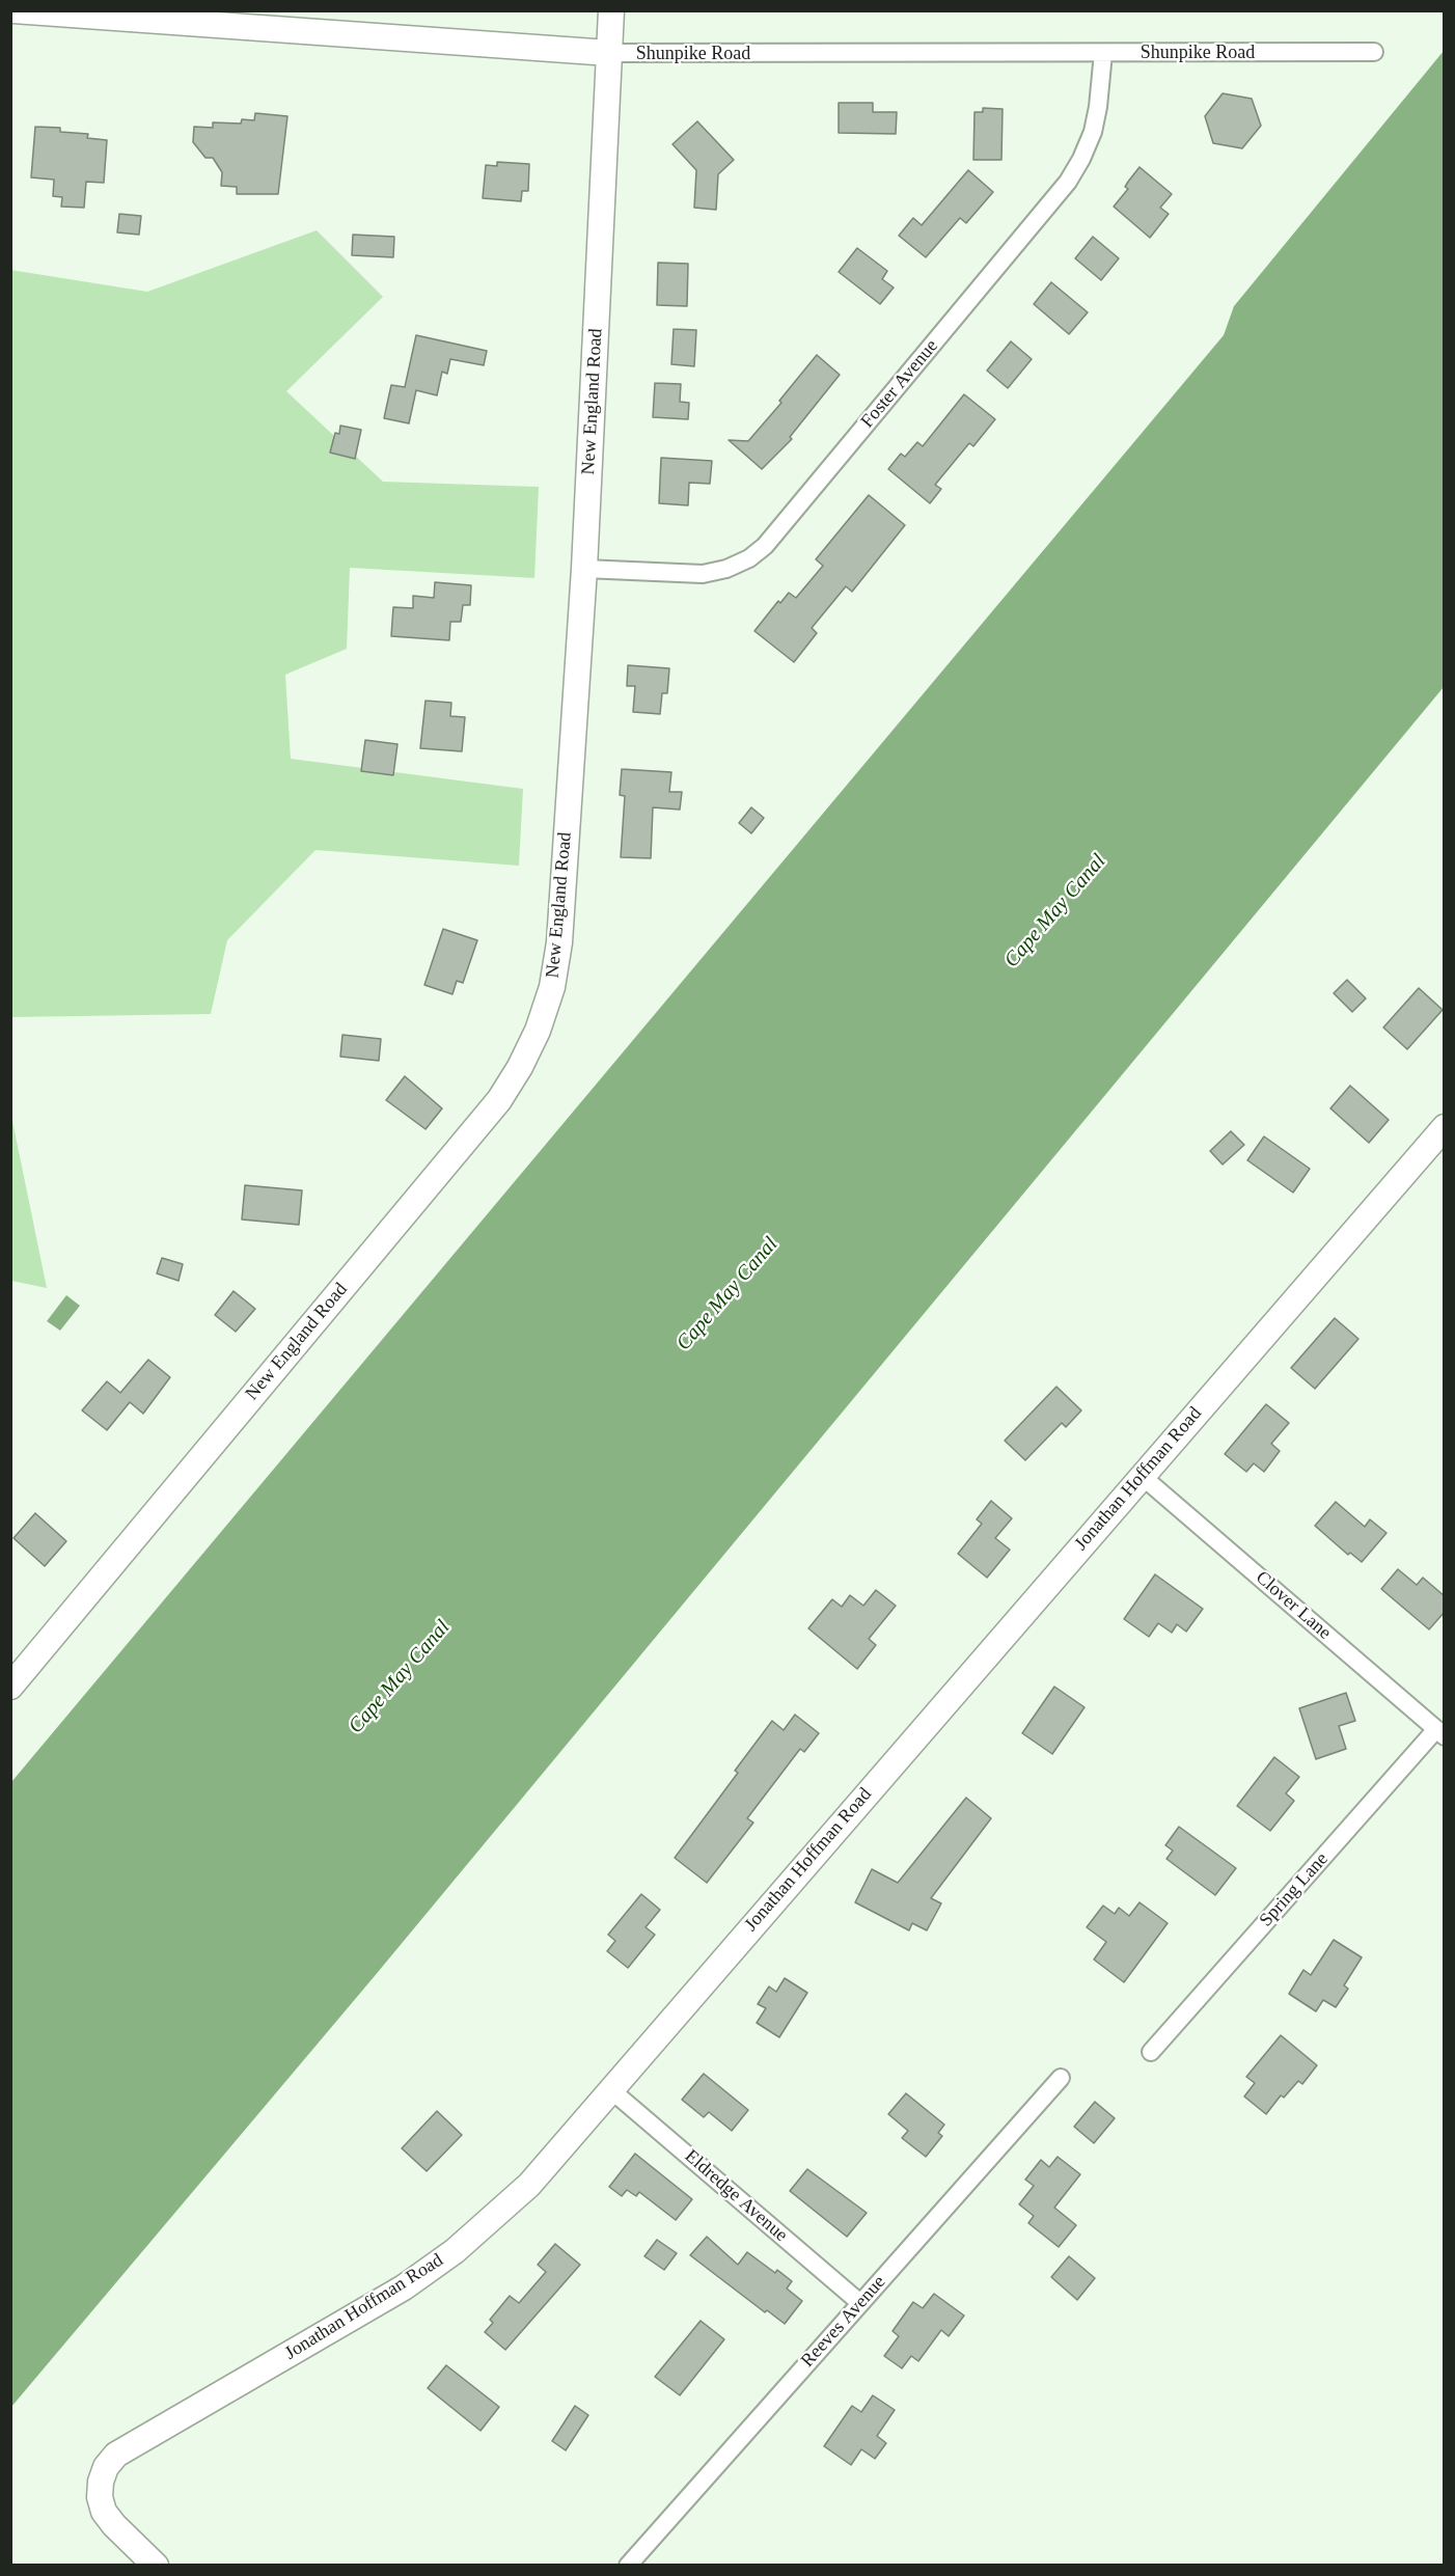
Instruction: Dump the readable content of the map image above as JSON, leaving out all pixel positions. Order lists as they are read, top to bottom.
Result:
{
  "streets": {
    "street": [
      "Shunpike Road",
      "Foster Avenue",
      "New England Road",
      "Jonathan Hoffman Road",
      "Clover Lane",
      "Spring Lane",
      "Eldredge Avenue",
      "Reeves Avenue"
    ]
  },
  "crossings": [
    ["Shunpike Road", "Foster Avenue"],
    ["Shunpike Road", "New England Road"],
    ["Foster Avenue", "New England Road"],
    ["Jonathan Hoffman Road", "Clover Lane"],
    ["Jonathan Hoffman Road", "Eldredge Avenue"],
    ["Clover Lane", "Spring Lane"],
    ["Eldredge Avenue", "Reeves Avenue"]
  ],
  "water": ["Cape May Canal"]
}
